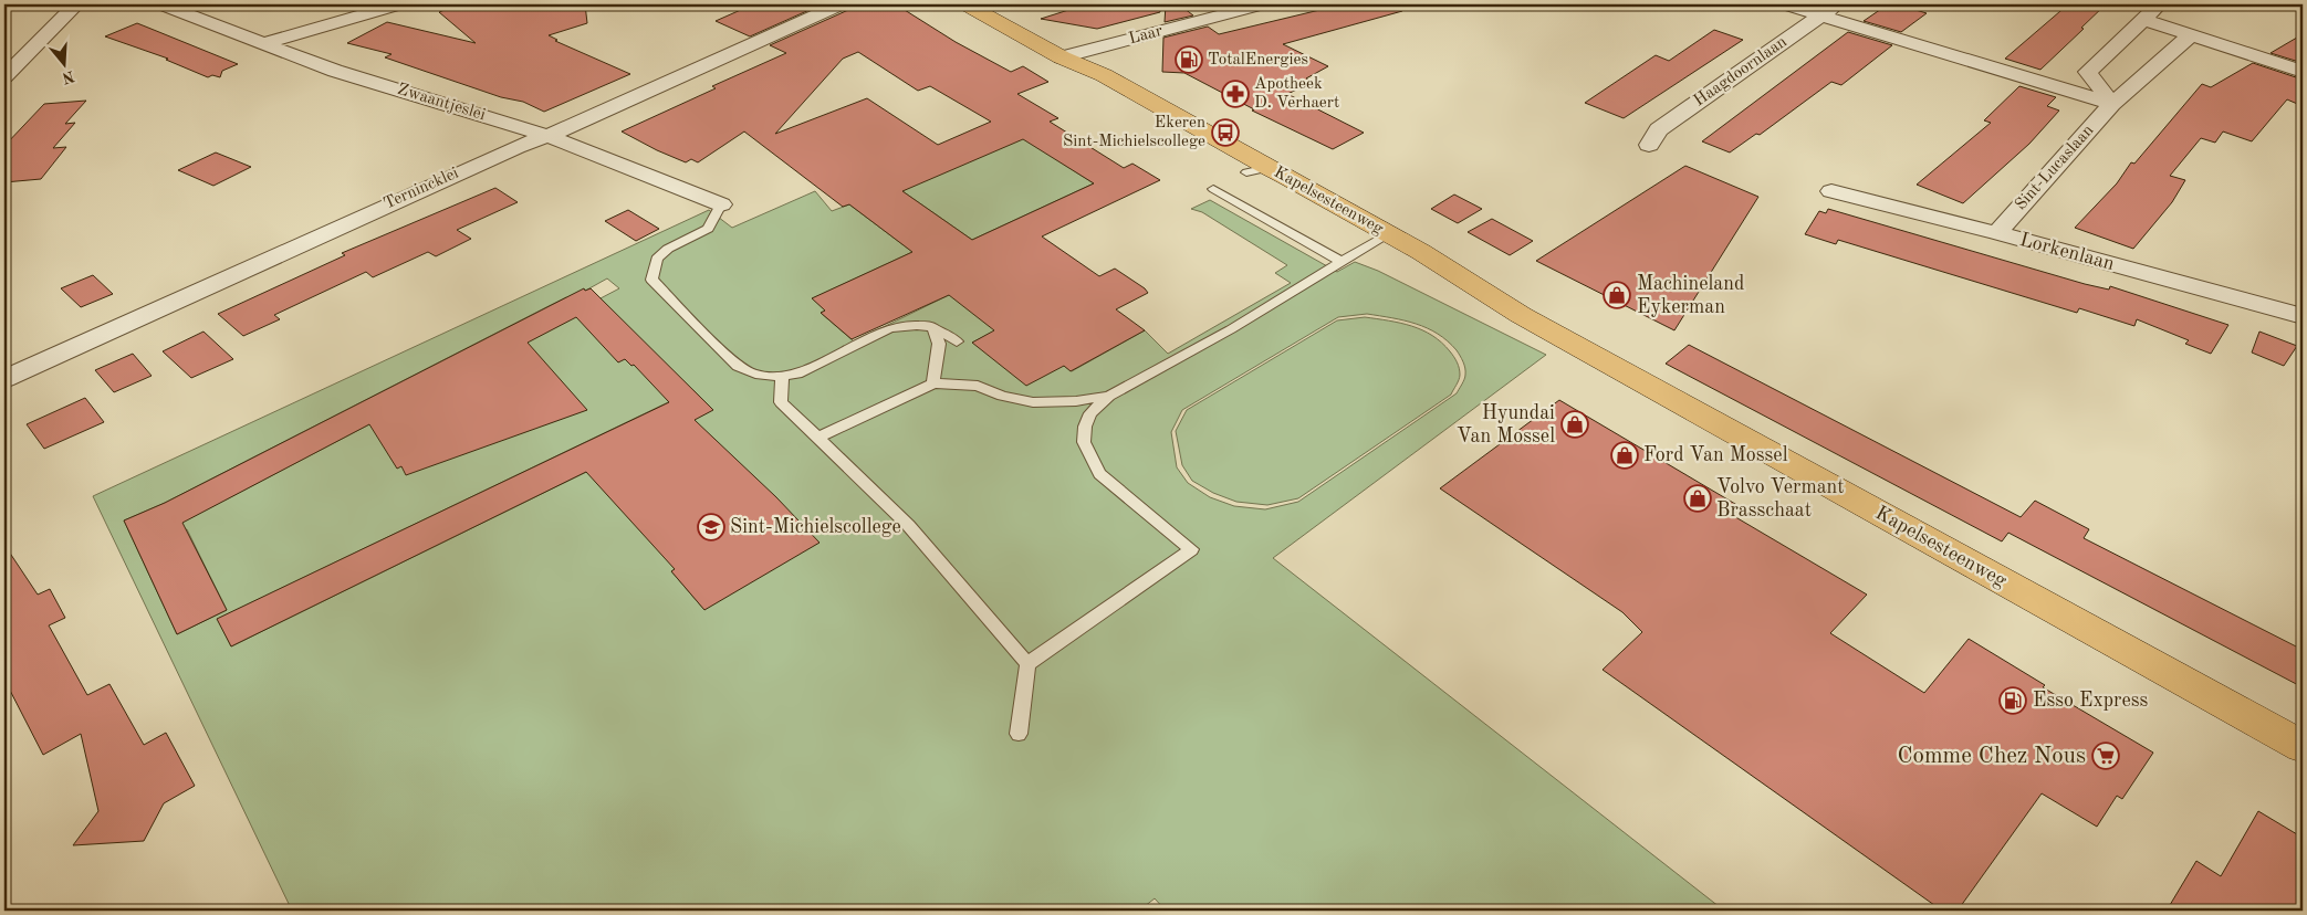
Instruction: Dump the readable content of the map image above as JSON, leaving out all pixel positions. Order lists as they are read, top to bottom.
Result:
{
  "streets": {
    "main road": ["Kapelsesteenweg"],
    "street": [
      "Laar",
      "Haagdoornlaan",
      "Zwaantjeslei",
      "Sint-Lucaslaan",
      "Ternincklei",
      "Lorkenlaan"
    ]
  },
  "crossings": [
    ["Laar", "Kapelsesteenweg"],
    ["Zwaantjeslei", "Ternincklei"],
    ["Sint-Lucaslaan", "Lorkenlaan"]
  ],
  "places": {
    "fuel station": ["TotalEnergies", "Esso Express"],
    "pharmacy": ["Apotheek D. Verhaert"],
    "bus stop": ["Ekeren Sint-Michielscollege"],
    "shop": [
      "Machineland Eykerman",
      "Hyundai Van Mossel",
      "Ford Van Mossel",
      "Volvo Vermant Brasschaat"
    ],
    "school or university": ["Sint-Michielscollege"],
    "supermarket": ["Comme Chez Nous"]
  },
  "north": "bottom"
}
